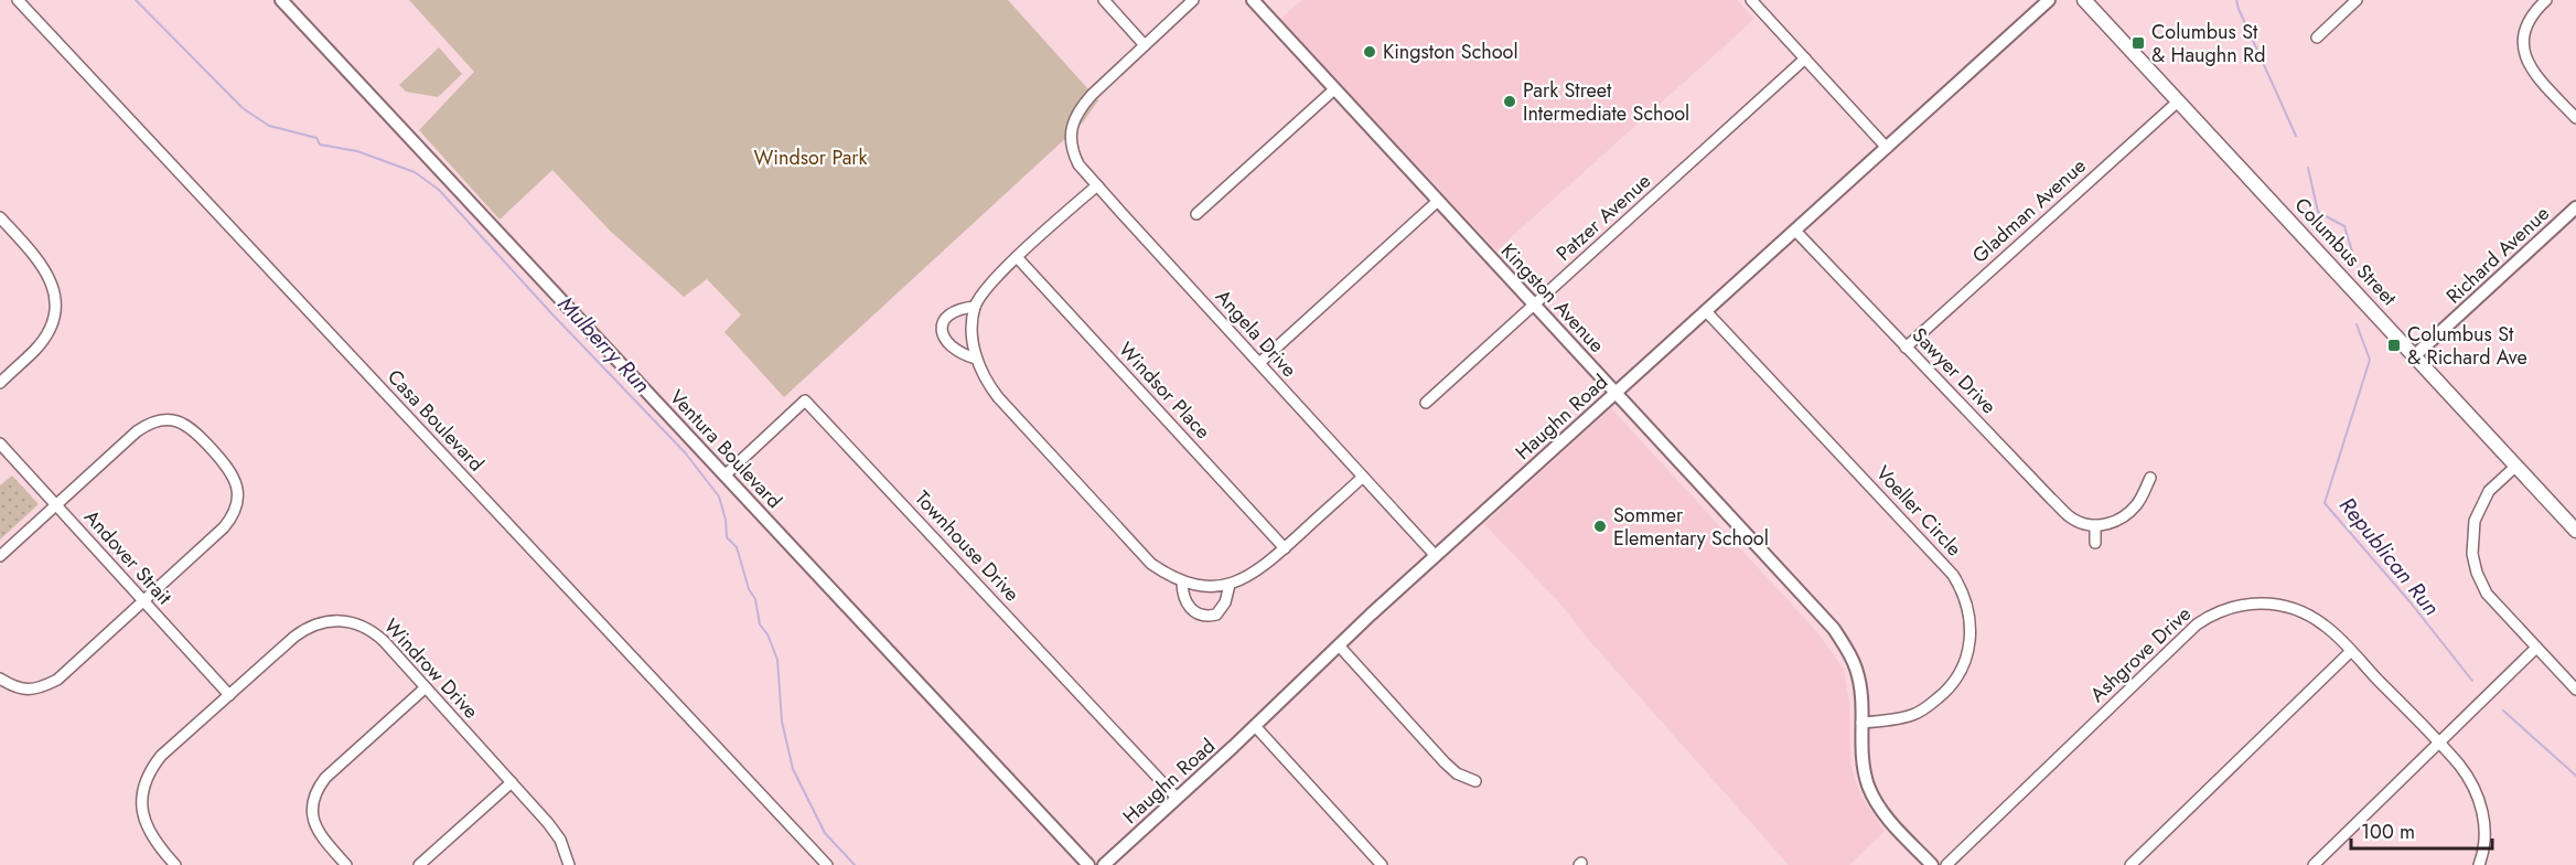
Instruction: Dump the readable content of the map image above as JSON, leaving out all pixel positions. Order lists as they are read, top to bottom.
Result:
{
  "streets": {
    "main road": ["Columbus Street"],
    "street": [
      "Gladman Avenue",
      "Patzer Avenue",
      "Richard Avenue",
      "Kingston Avenue",
      "Angela Drive",
      "Sawyer Drive",
      "Windsor Place",
      "Haughn Road",
      "Casa Boulevard",
      "Ventura Boulevard",
      "Voeller Circle",
      "Townhouse Drive",
      "Andover Strait",
      "Ashgrove Drive",
      "Windrow Drive"
    ]
  },
  "crossings": [
    ["Gladman Avenue", "Columbus Street"],
    ["Gladman Avenue", "Sawyer Drive"],
    ["Patzer Avenue", "Kingston Avenue"],
    ["Columbus Street", "Richard Avenue"],
    ["Kingston Avenue", "Haughn Road"],
    ["Kingston Avenue", "Voeller Circle"],
    ["Angela Drive", "Haughn Road"],
    ["Sawyer Drive", "Haughn Road"],
    ["Haughn Road", "Voeller Circle"],
    ["Haughn Road", "Townhouse Drive"],
    ["Ventura Boulevard", "Townhouse Drive"],
    ["Andover Strait", "Windrow Drive"]
  ],
  "water": ["Mulberry Run", "Republican Run"],
  "parks": ["Windsor Park"],
  "places": {
    "transit": ["Columbus St & Haughn Rd", "Columbus St & Richard Ave"],
    "other": ["Kingston School", "Park Street Intermediate School", "Sommer Elementary School"]
  },
  "scale_bar": "100 m"
}
